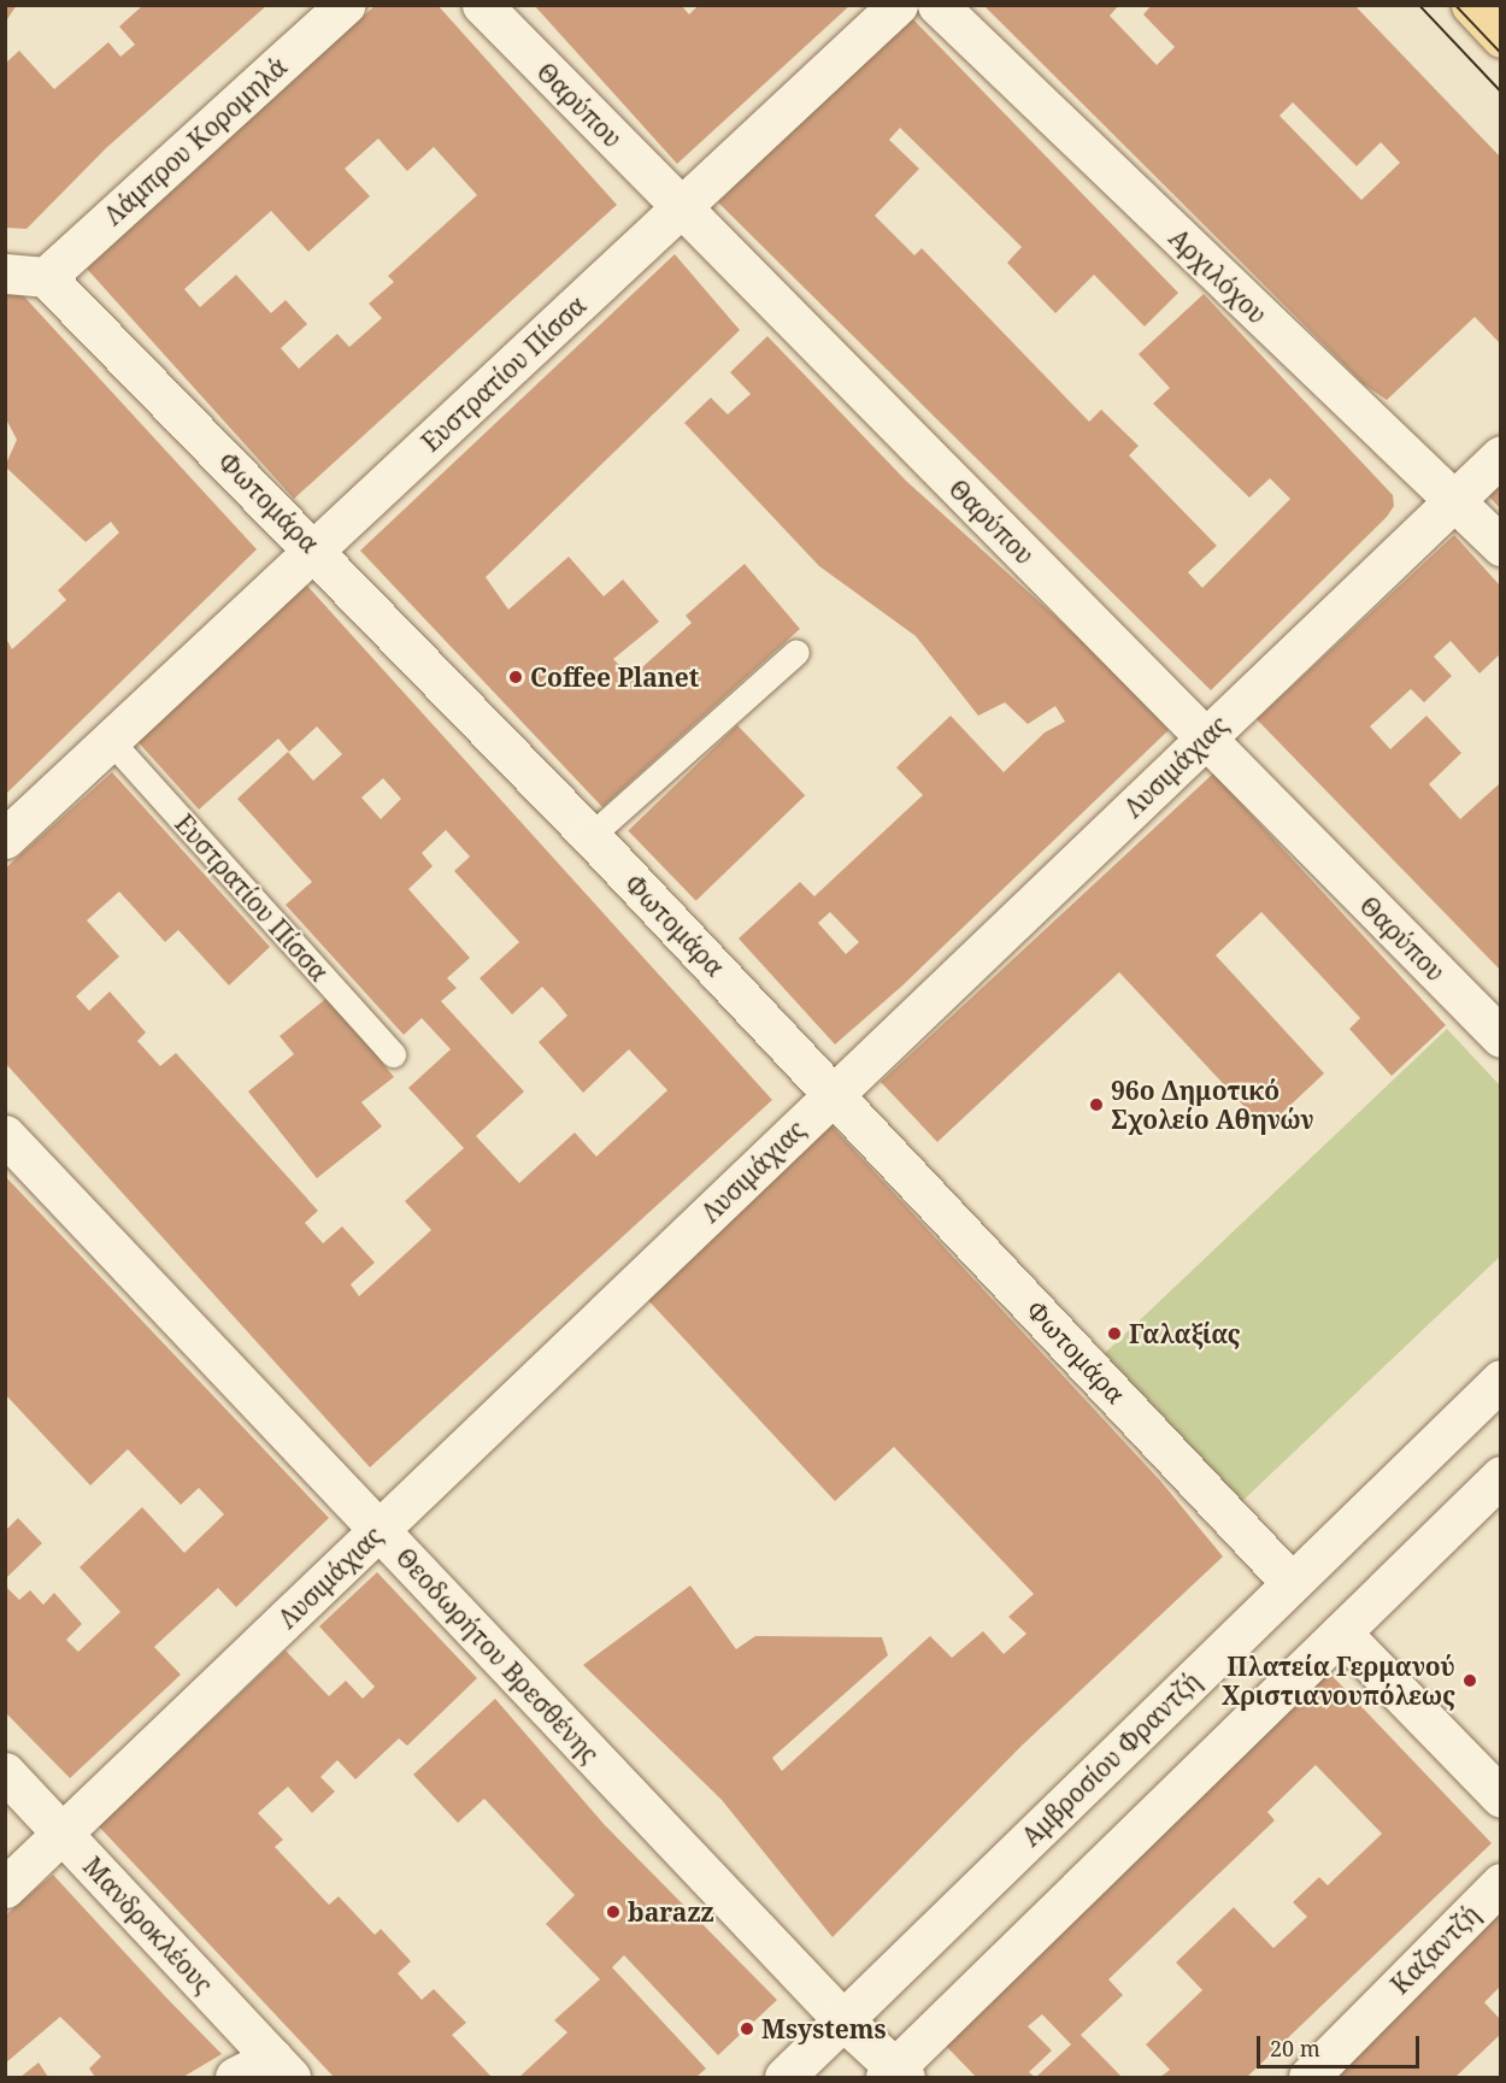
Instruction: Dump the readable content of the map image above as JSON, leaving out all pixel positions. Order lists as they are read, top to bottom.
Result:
{
  "streets": {
    "street": [
      "Θαρύπου",
      "Λάμπρου Κορομηλά",
      "Αρχιλόχου",
      "Ευστρατίου Πίσσα",
      "Φωτομάρα",
      "Λυσιμάχιας",
      "Θεοδωρήτου Βρεσθένης",
      "Αμβροσίου Φραντζή",
      "Μανδροκλέους",
      "Καζαντζή"
    ]
  },
  "crossings": [
    ["Θαρύπου", "Ευστρατίου Πίσσα"],
    ["Θαρύπου", "Λυσιμάχιας"],
    ["Λάμπρου Κορομηλά", "Φωτομάρα"],
    ["Αρχιλόχου", "Λυσιμάχιας"],
    ["Ευστρατίου Πίσσα", "Φωτομάρα"],
    ["Φωτομάρα", "Λυσιμάχιας"],
    ["Φωτομάρα", "Αμβροσίου Φραντζή"],
    ["Λυσιμάχιας", "Θεοδωρήτου Βρεσθένης"],
    ["Λυσιμάχιας", "Μανδροκλέους"],
    ["Θεοδωρήτου Βρεσθένης", "Αμβροσίου Φραντζή"]
  ],
  "places": [
    "Coffee Planet",
    "96ο Δημοτικό Σχολείο Αθηνών",
    "Γαλαξίας",
    "Πλατεία Γερμανού Χριστιανουπόλεως",
    "barazz",
    "Msystems"
  ],
  "scale_bar": "20 m"
}
